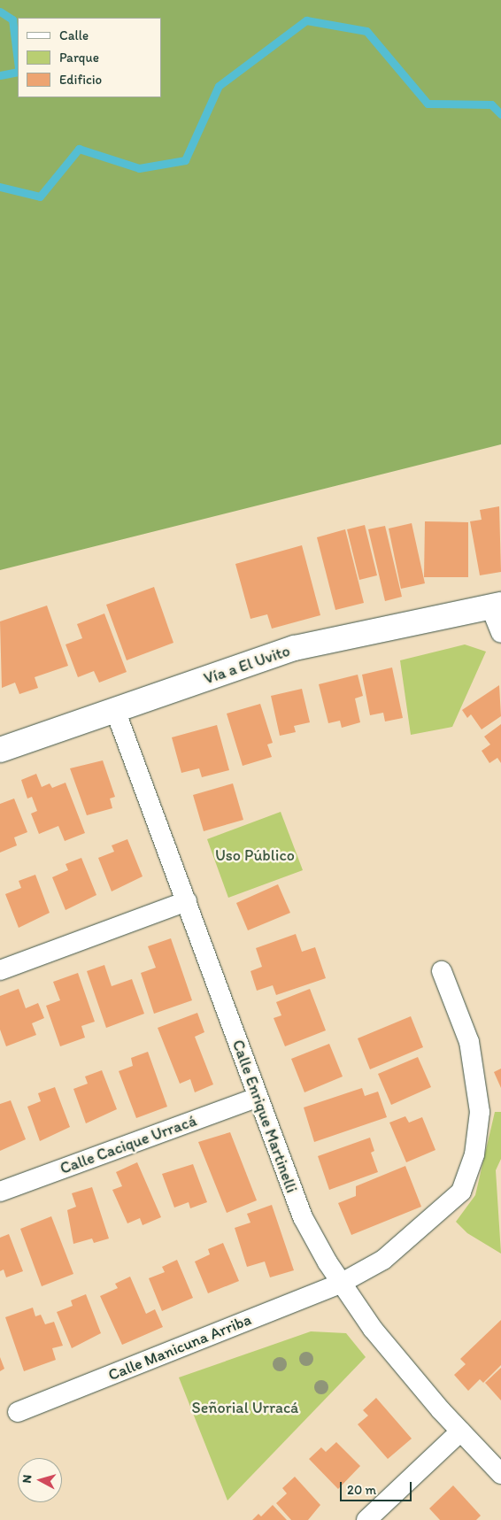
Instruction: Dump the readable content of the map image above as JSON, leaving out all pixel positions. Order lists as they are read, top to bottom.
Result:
{
  "streets": {
    "street": [
      "Vía a El Uvito",
      "Calle Enrique Martinelli",
      "Calle Cacique Urracá",
      "Calle Manicuna Arriba"
    ]
  },
  "crossings": [
    ["Vía a El Uvito", "Calle Enrique Martinelli"],
    ["Calle Enrique Martinelli", "Calle Cacique Urracá"],
    ["Calle Enrique Martinelli", "Calle Manicuna Arriba"]
  ],
  "parks": ["Uso Público", "Señorial Urracá"],
  "legend": ["Calle", "Parque", "Edificio"],
  "scale_bar": "20 m",
  "north": "left"
}
